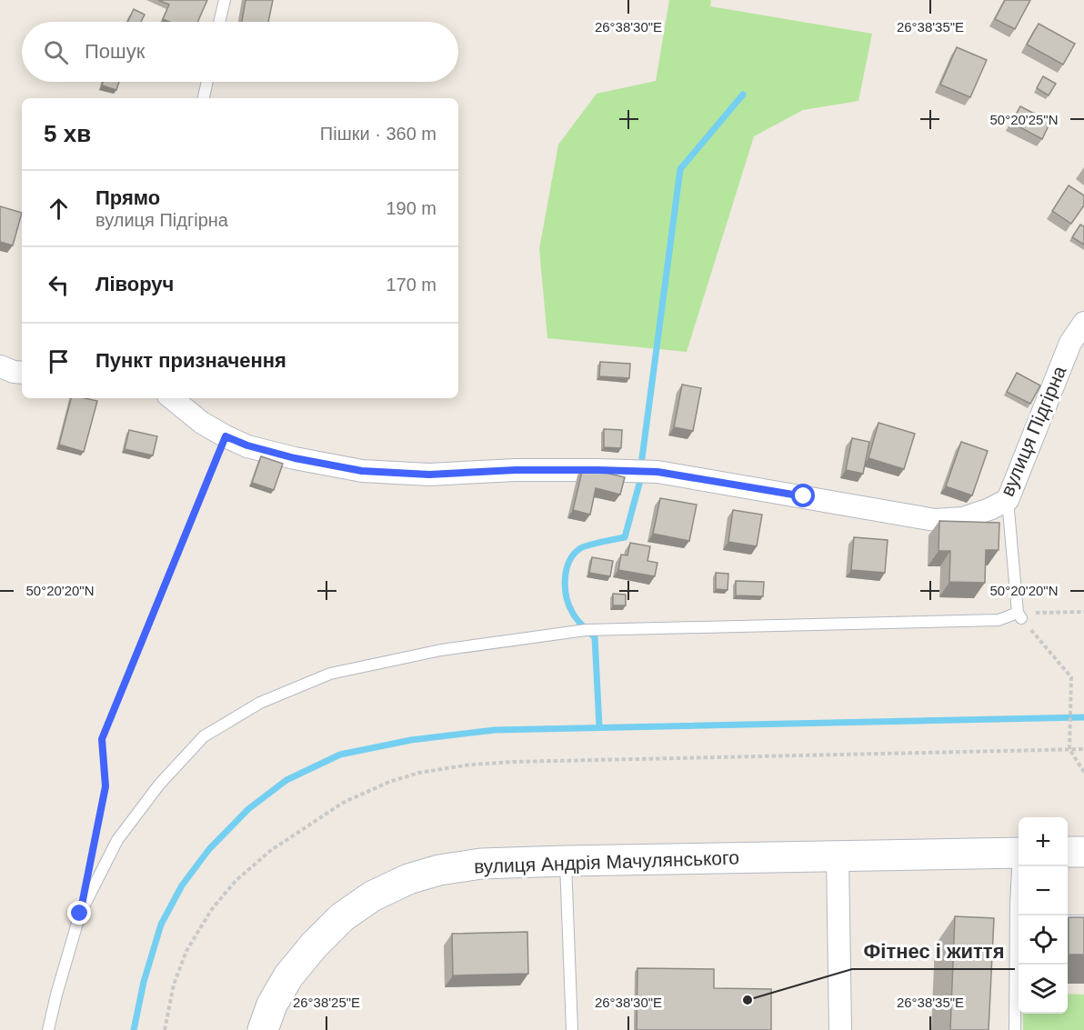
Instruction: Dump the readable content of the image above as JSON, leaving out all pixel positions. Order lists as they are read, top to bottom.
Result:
{
  "streets": {
    "street": ["вулиця Підгірна", "вулиця Андрія Мачулянського"]
  },
  "places": ["Фітнес і життя"],
  "page": {
    "search": "Пошук",
    "heading": ["5 хв", "Пішки · 360 m"],
    "list": [
      ["Прямо", "вулиця Підгірна", "190 m"],
      ["Ліворуч", "170 m"],
      "Пункт призначення"
    ],
    "map_buttons": ["+", "−"]
  },
  "coordinates": [
    "26°38'30\"E",
    "26°38'35\"E",
    "50°20'25\"N",
    "50°20'20\"N",
    "26°38'25\"E"
  ]
}
